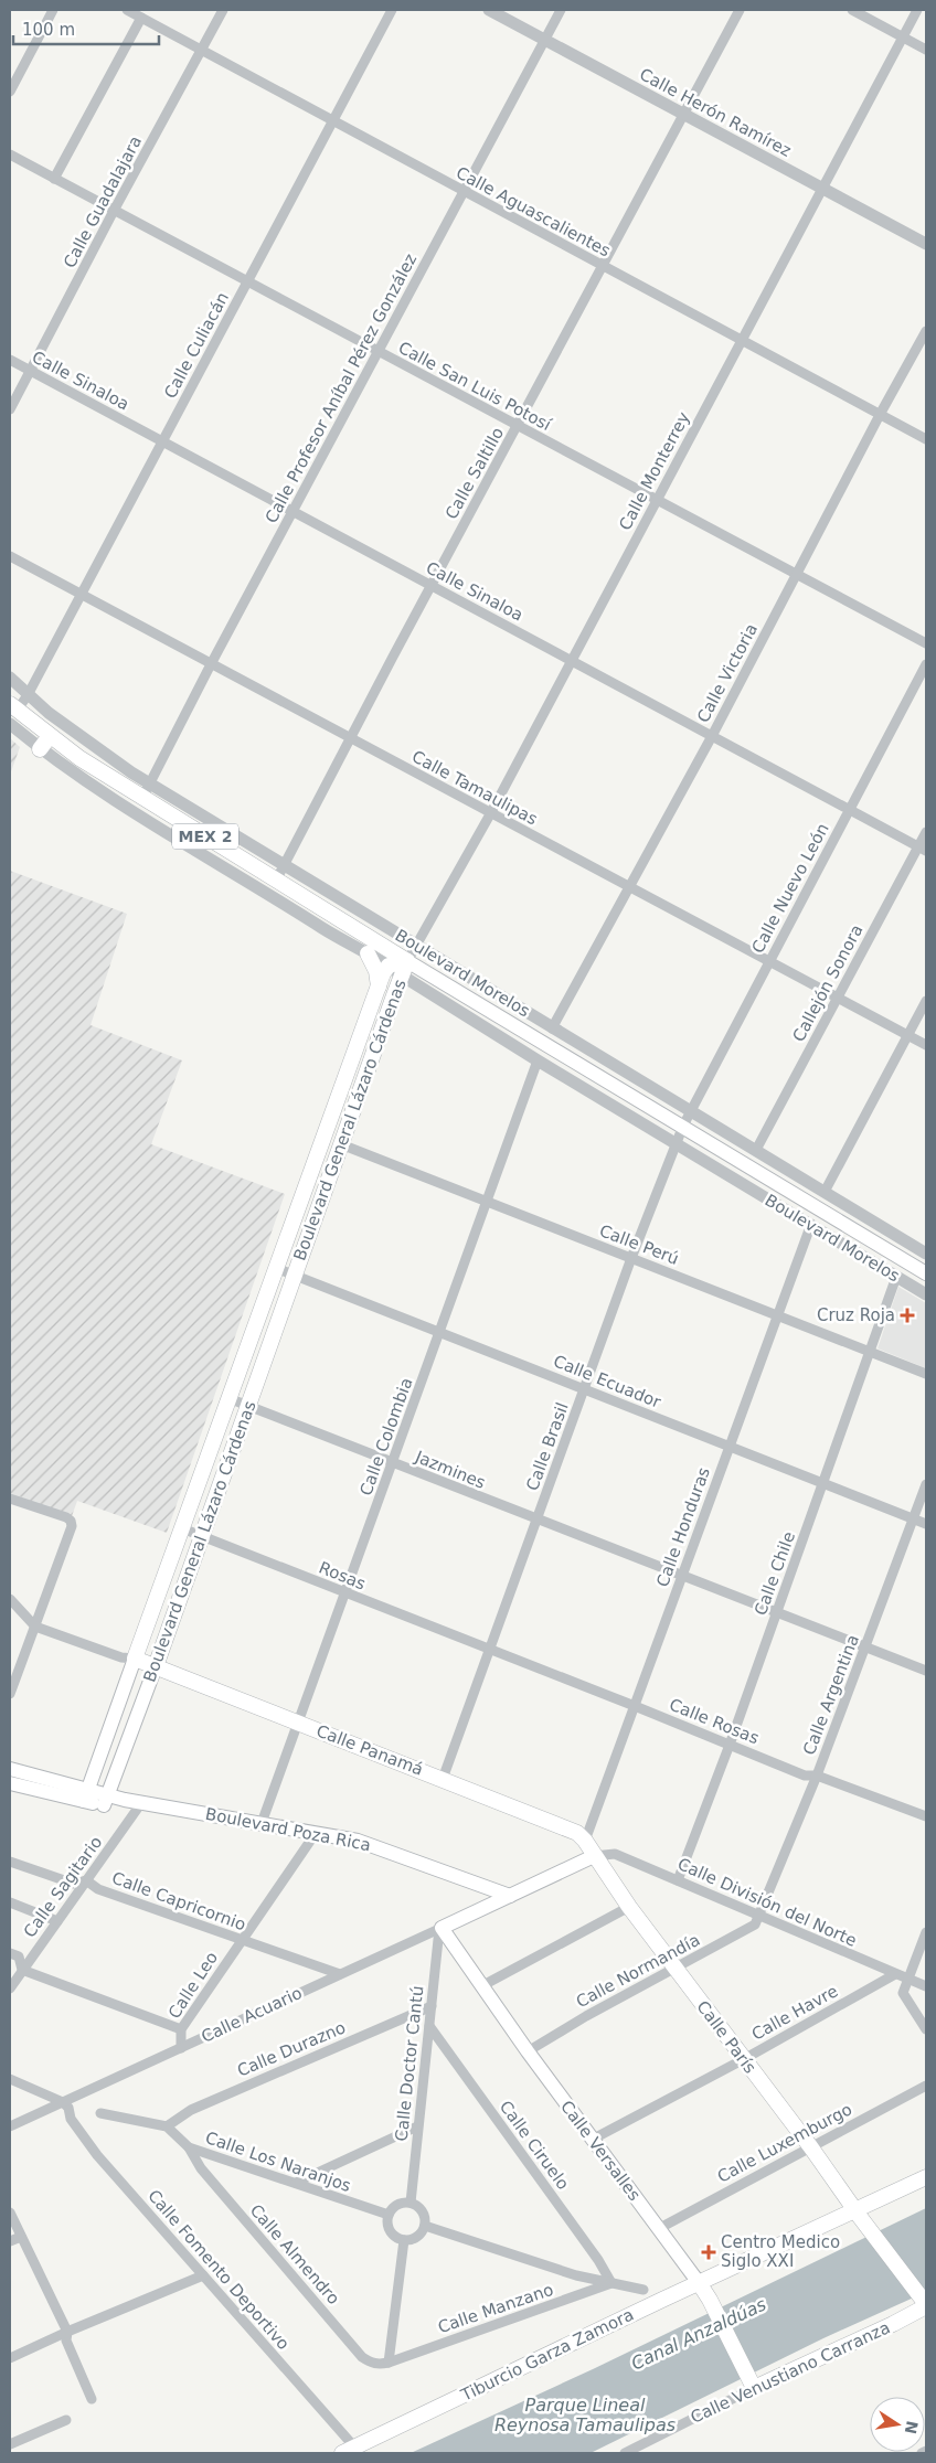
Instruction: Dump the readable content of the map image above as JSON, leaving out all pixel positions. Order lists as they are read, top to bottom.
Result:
{
  "streets": {
    "main road": [
      "MEX 2",
      "Boulevard Morelos",
      "Boulevard General Lázaro Cárdenas",
      "Calle Panamá",
      "Boulevard Poza Rica",
      "Calle Acuario",
      "Calle París",
      "Calle Versalles",
      "Tiburcio Garza Zamora",
      "Calle Venustiano Carranza"
    ],
    "street": [
      "Calle Herón Ramírez",
      "Calle Guadalajara",
      "Calle Aguascalientes",
      "Calle Culiacán",
      "Calle Sinaloa",
      "Calle San Luis Potosí",
      "Calle Profesor Aníbal Pérez González",
      "Calle Monterrey",
      "Calle Saltillo",
      "Calle Victoria",
      "Calle Tamaulipas",
      "Calle Nuevo León",
      "Callejón Sonora",
      "Calle Perú",
      "Calle Ecuador",
      "Calle Colombia",
      "Calle Brasil",
      "Jazmines",
      "Calle Honduras",
      "Calle Chile",
      "Rosas",
      "Calle Argentina",
      "Calle Rosas",
      "Calle Sagitario",
      "Calle Capricornio",
      "Calle División del Norte",
      "Calle Normandía",
      "Calle Leo",
      "Calle Havre",
      "Calle Durazno",
      "Calle Doctor Cantú",
      "Calle Luxemburgo",
      "Calle Ciruelo",
      "Calle Los Naranjos",
      "Calle Almendro",
      "Calle Fomento Deportivo",
      "Calle Manzano"
    ]
  },
  "crossings": [
    ["Calle Herón Ramírez", "Calle Profesor Aníbal Pérez González"],
    ["Calle Herón Ramírez", "Calle Monterrey"],
    ["Calle Herón Ramírez", "Calle Saltillo"],
    ["Calle Guadalajara", "Calle Aguascalientes"],
    ["Calle Guadalajara", "Calle Sinaloa"],
    ["Calle Guadalajara", "Calle San Luis Potosí"],
    ["Calle Aguascalientes", "Calle Culiacán"],
    ["Calle Aguascalientes", "Calle Profesor Aníbal Pérez González"],
    ["Calle Aguascalientes", "Calle Monterrey"],
    ["Calle Aguascalientes", "Calle Saltillo"],
    ["Calle Aguascalientes", "Calle Victoria"],
    ["Calle Culiacán", "Calle Sinaloa"],
    ["Calle Culiacán", "Calle San Luis Potosí"],
    ["Calle Culiacán", "Calle Tamaulipas"],
    ["Calle Culiacán", "Boulevard Morelos"],
    ["Calle Sinaloa", "Calle Profesor Aníbal Pérez González"],
    ["Calle Sinaloa", "Calle Monterrey"],
    ["Calle Sinaloa", "Calle Saltillo"],
    ["Calle Sinaloa", "Calle Victoria"],
    ["Calle Sinaloa", "Calle Nuevo León"],
    ["Calle Sinaloa", "Callejón Sonora"],
    ["Calle San Luis Potosí", "Calle Profesor Aníbal Pérez González"],
    ["Calle San Luis Potosí", "Calle Monterrey"],
    ["Calle San Luis Potosí", "Calle Saltillo"],
    ["Calle San Luis Potosí", "Calle Victoria"],
    ["Calle Profesor Aníbal Pérez González", "Calle Tamaulipas"],
    ["Calle Profesor Aníbal Pérez González", "Boulevard Morelos"],
    ["Calle Monterrey", "Calle Tamaulipas"],
    ["Calle Monterrey", "Boulevard Morelos"],
    ["Calle Monterrey", "Boulevard General Lázaro Cárdenas"],
    ["Calle Saltillo", "Calle Tamaulipas"],
    ["Calle Saltillo", "Boulevard Morelos"],
    ["Calle Victoria", "Calle Tamaulipas"],
    ["Calle Victoria", "Boulevard Morelos"],
    ["Calle Tamaulipas", "Calle Nuevo León"],
    ["Calle Tamaulipas", "Callejón Sonora"],
    ["Calle Nuevo León", "Boulevard Morelos"],
    ["Calle Nuevo León", "Calle Brasil"],
    ["Boulevard Morelos", "Callejón Sonora"],
    ["Boulevard Morelos", "Boulevard General Lázaro Cárdenas"],
    ["Boulevard Morelos", "Calle Colombia"],
    ["Boulevard Morelos", "Calle Brasil"],
    ["Boulevard Morelos", "Calle Honduras"],
    ["Boulevard Morelos", "Calle Chile"],
    ["Boulevard General Lázaro Cárdenas", "Calle Perú"],
    ["Boulevard General Lázaro Cárdenas", "Calle Ecuador"],
    ["Boulevard General Lázaro Cárdenas", "Jazmines"],
    ["Boulevard General Lázaro Cárdenas", "Rosas"],
    ["Boulevard General Lázaro Cárdenas", "Calle Panamá"],
    ["Boulevard General Lázaro Cárdenas", "Boulevard Poza Rica"],
    ["Calle Perú", "Calle Colombia"],
    ["Calle Perú", "Calle Brasil"],
    ["Calle Perú", "Calle Honduras"],
    ["Calle Perú", "Calle Chile"],
    ["Calle Ecuador", "Calle Colombia"],
    ["Calle Ecuador", "Calle Brasil"],
    ["Calle Ecuador", "Calle Honduras"],
    ["Calle Ecuador", "Calle Chile"],
    ["Calle Ecuador", "Calle Argentina"],
    ["Calle Colombia", "Jazmines"],
    ["Calle Colombia", "Rosas"],
    ["Calle Colombia", "Calle Panamá"],
    ["Calle Colombia", "Boulevard Poza Rica"],
    ["Calle Brasil", "Jazmines"],
    ["Calle Brasil", "Rosas"],
    ["Calle Brasil", "Calle Rosas"],
    ["Calle Brasil", "Calle Panamá"],
    ["Jazmines", "Calle Honduras"],
    ["Jazmines", "Calle Chile"],
    ["Jazmines", "Calle Argentina"],
    ["Calle Honduras", "Calle Rosas"],
    ["Calle Honduras", "Calle Panamá"],
    ["Calle Chile", "Calle Rosas"],
    ["Calle Chile", "Calle División del Norte"],
    ["Rosas", "Calle Rosas"],
    ["Calle Argentina", "Calle Rosas"],
    ["Calle Argentina", "Calle División del Norte"],
    ["Calle Argentina", "Calle Normandía"],
    ["Calle Panamá", "Calle División del Norte"],
    ["Calle Panamá", "Calle Acuario"],
    ["Calle Panamá", "Calle París"],
    ["Boulevard Poza Rica", "Calle Sagitario"],
    ["Boulevard Poza Rica", "Calle Leo"],
    ["Boulevard Poza Rica", "Calle Acuario"],
    ["Calle Sagitario", "Calle Capricornio"],
    ["Calle Capricornio", "Calle Leo"],
    ["Calle Capricornio", "Calle Acuario"],
    ["Calle División del Norte", "Calle Normandía"],
    ["Calle División del Norte", "Calle Havre"],
    ["Calle División del Norte", "Calle Acuario"],
    ["Calle División del Norte", "Calle París"],
    ["Calle Normandía", "Calle París"],
    ["Calle Normandía", "Calle Versalles"],
    ["Calle Leo", "Calle Acuario"],
    ["Calle Havre", "Calle París"],
    ["Calle Havre", "Calle Versalles"],
    ["Calle Acuario", "Calle París"],
    ["Calle Acuario", "Calle Doctor Cantú"],
    ["Calle Acuario", "Calle Versalles"],
    ["Calle Acuario", "Calle Fomento Deportivo"],
    ["Calle París", "Calle Luxemburgo"],
    ["Calle París", "Calle Venustiano Carranza"],
    ["Calle Durazno", "Calle Doctor Cantú"],
    ["Calle Durazno", "Calle Los Naranjos"],
    ["Calle Doctor Cantú", "Calle Ciruelo"],
    ["Calle Doctor Cantú", "Calle Versalles"],
    ["Calle Doctor Cantú", "Calle Los Naranjos"],
    ["Calle Luxemburgo", "Calle Versalles"],
    ["Calle Ciruelo", "Calle Manzano"],
    ["Calle Versalles", "Tiburcio Garza Zamora"],
    ["Calle Versalles", "Calle Venustiano Carranza"],
    ["Calle Los Naranjos", "Calle Almendro"],
    ["Calle Almendro", "Calle Manzano"],
    ["Calle Fomento Deportivo", "Tiburcio Garza Zamora"]
  ],
  "water": ["Canal Anzaldúas", "Parque Lineal Reynosa Tamaulipas"],
  "places": {
    "health": ["Cruz Roja", "Centro Medico Siglo XXI"]
  },
  "scale_bar": "100 m",
  "north": "right"
}
